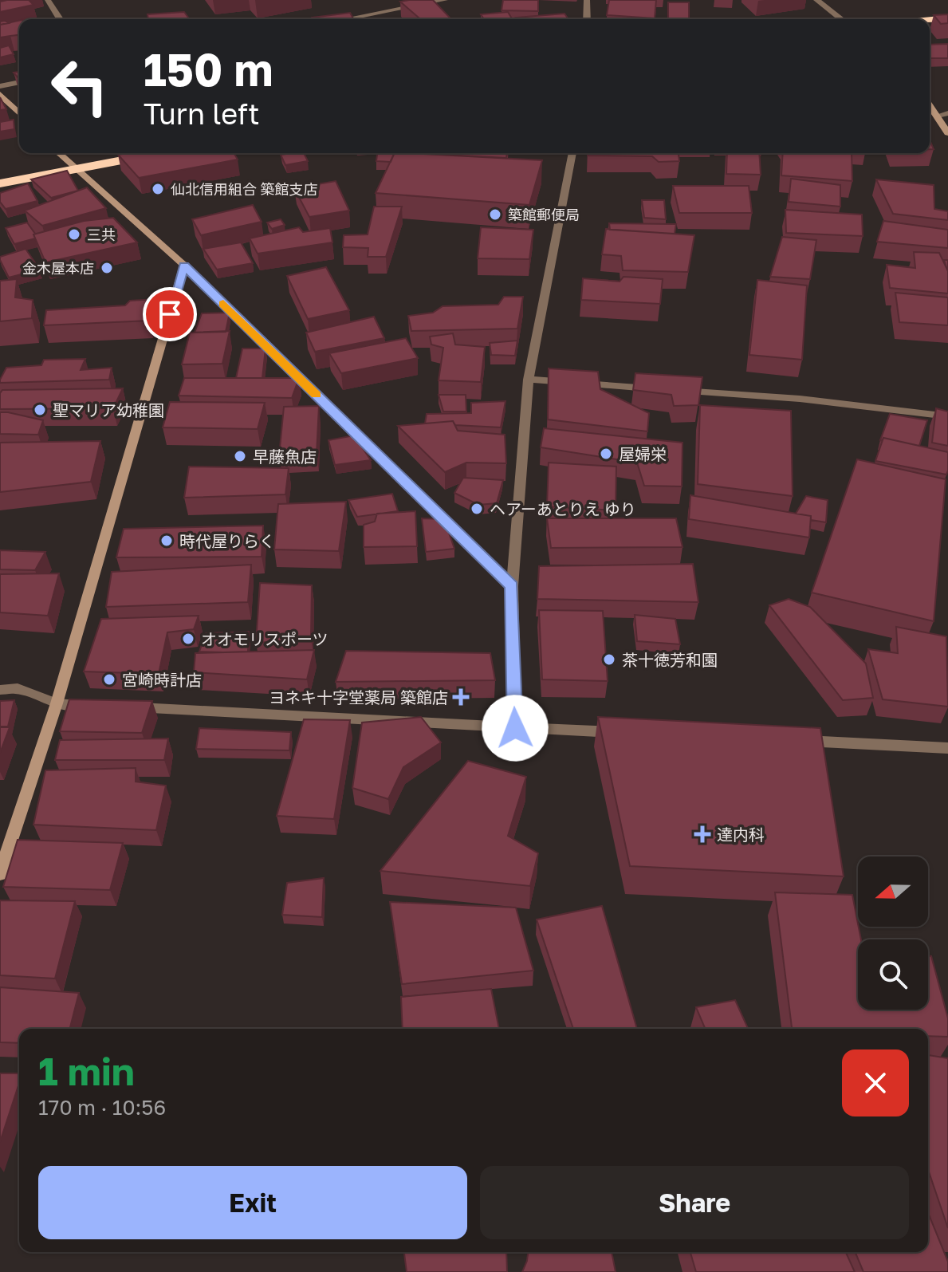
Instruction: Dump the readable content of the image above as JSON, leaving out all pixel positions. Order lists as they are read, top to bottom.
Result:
{
  "places": {
    "other": [
      "仙北信用組合 築館支店",
      "築館郵便局",
      "三共",
      "金木屋本店",
      "聖マリア幼稚園",
      "屋婦栄",
      "早藤魚店",
      "ヘアーあとりえ ゆり",
      "時代屋りらく",
      "オオモリスポーツ",
      "茶十徳芳和園",
      "宮崎時計店"
    ],
    "health": ["ヨネキ十字堂薬局 築館店", "達内科"]
  },
  "north": "left",
  "page": {
    "turn": ["150 m", "Turn left"],
    "heading": ["1 min", "170 m · 10:56"],
    "buttons": ["Exit", "Share"]
  }
}
